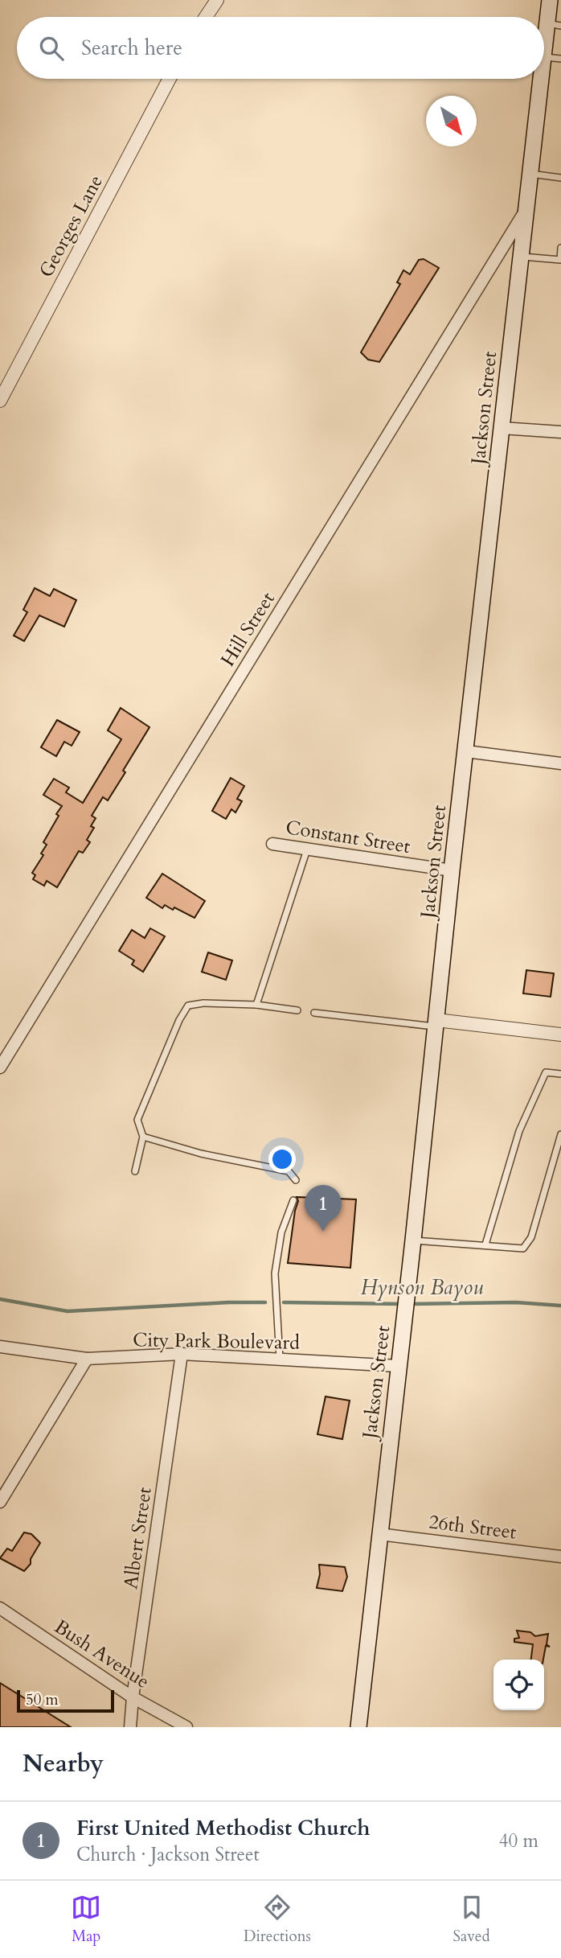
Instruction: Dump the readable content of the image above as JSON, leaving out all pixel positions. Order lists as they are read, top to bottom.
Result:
{
  "streets": {
    "main road": ["Jackson Street"],
    "street": [
      "Georges Lane",
      "Hill Street",
      "Constant Street",
      "City Park Boulevard",
      "26th Street",
      "Albert Street",
      "Bush Avenue"
    ]
  },
  "crossings": [
    ["Jackson Street", "Hill Street"],
    ["Jackson Street", "Constant Street"],
    ["Jackson Street", "City Park Boulevard"],
    ["Jackson Street", "26th Street"],
    ["City Park Boulevard", "Albert Street"],
    ["Albert Street", "Bush Avenue"]
  ],
  "water": ["Hynson Bayou"],
  "scale_bar": "50 m",
  "north": "bottom right",
  "page": {
    "search": "Search here",
    "pins": "1",
    "scale": "50 m",
    "heading": "Nearby",
    "list": [
      {
        "mark": "1",
        "name": "First United Methodist Church",
        "note": "Church · Jackson Street",
        "value": "40 m"
      }
    ],
    "nav": ["Map", "Directions", "Saved"]
  }
}
